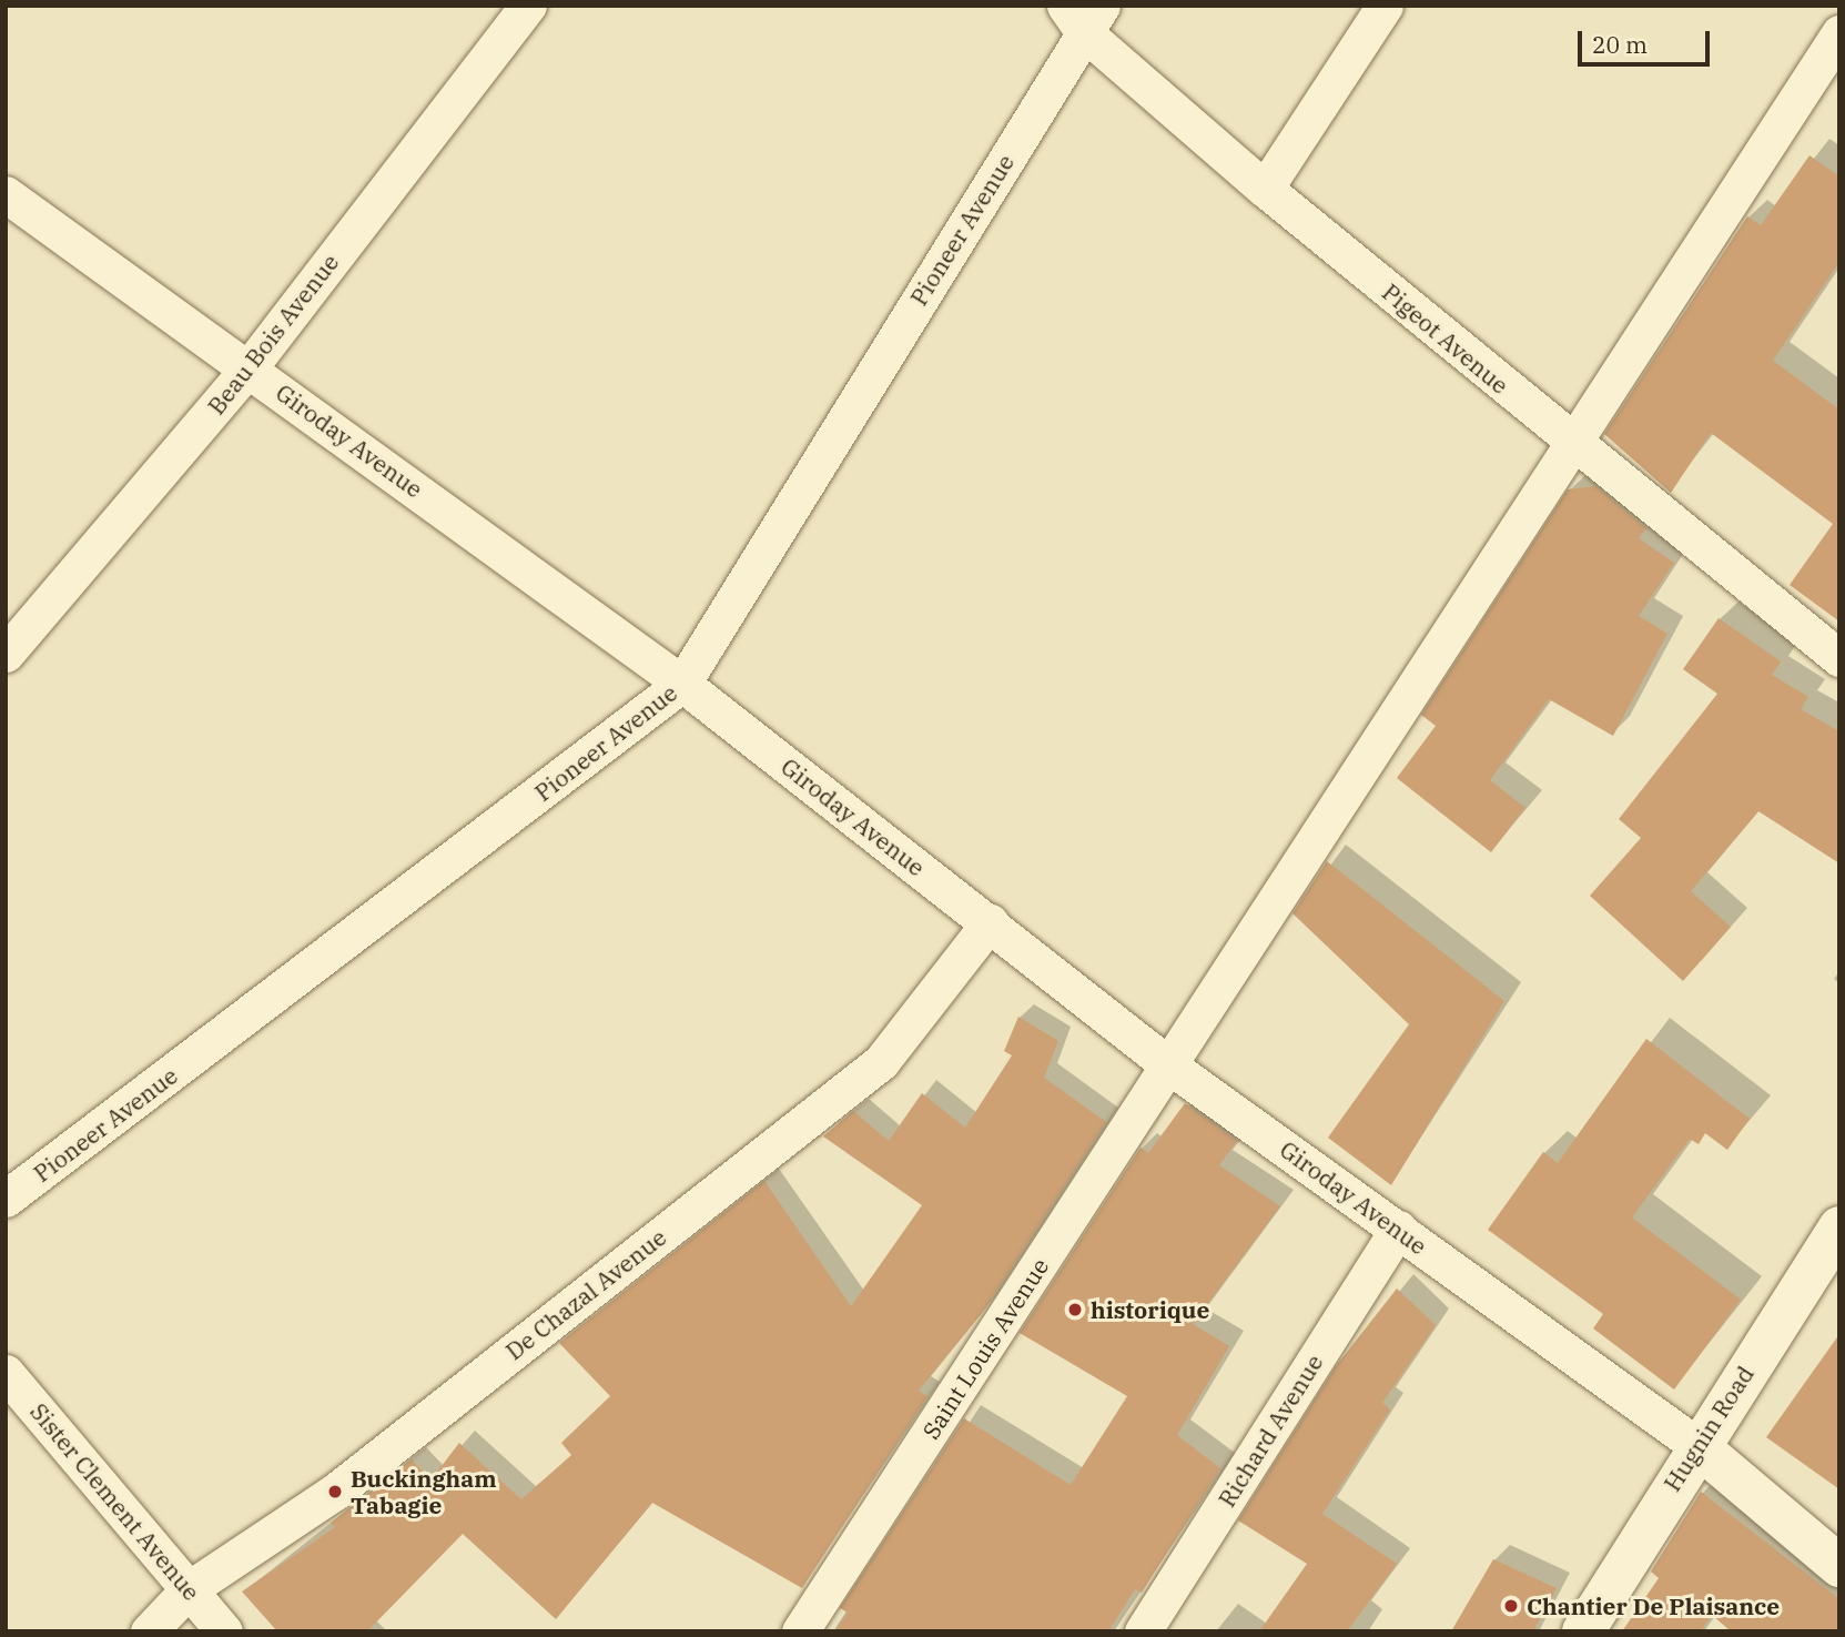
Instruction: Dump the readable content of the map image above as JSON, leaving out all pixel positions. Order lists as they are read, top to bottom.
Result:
{
  "streets": {
    "main road": ["Hugnin Road"],
    "street": [
      "Pioneer Avenue",
      "Beau Bois Avenue",
      "Pigeot Avenue",
      "Giroday Avenue",
      "De Chazal Avenue",
      "Saint Louis Avenue",
      "Richard Avenue",
      "Sister Clement Avenue"
    ]
  },
  "crossings": [
    ["Pioneer Avenue", "Pigeot Avenue"],
    ["Pioneer Avenue", "Giroday Avenue"],
    ["Beau Bois Avenue", "Giroday Avenue"],
    ["Pigeot Avenue", "Saint Louis Avenue"],
    ["Giroday Avenue", "De Chazal Avenue"],
    ["Giroday Avenue", "Saint Louis Avenue"],
    ["Giroday Avenue", "Hugnin Road"],
    ["Giroday Avenue", "Richard Avenue"],
    ["De Chazal Avenue", "Sister Clement Avenue"]
  ],
  "places": ["historique", "Buckingham Tabagie", "Chantier De Plaisance"],
  "scale_bar": "20 m"
}
